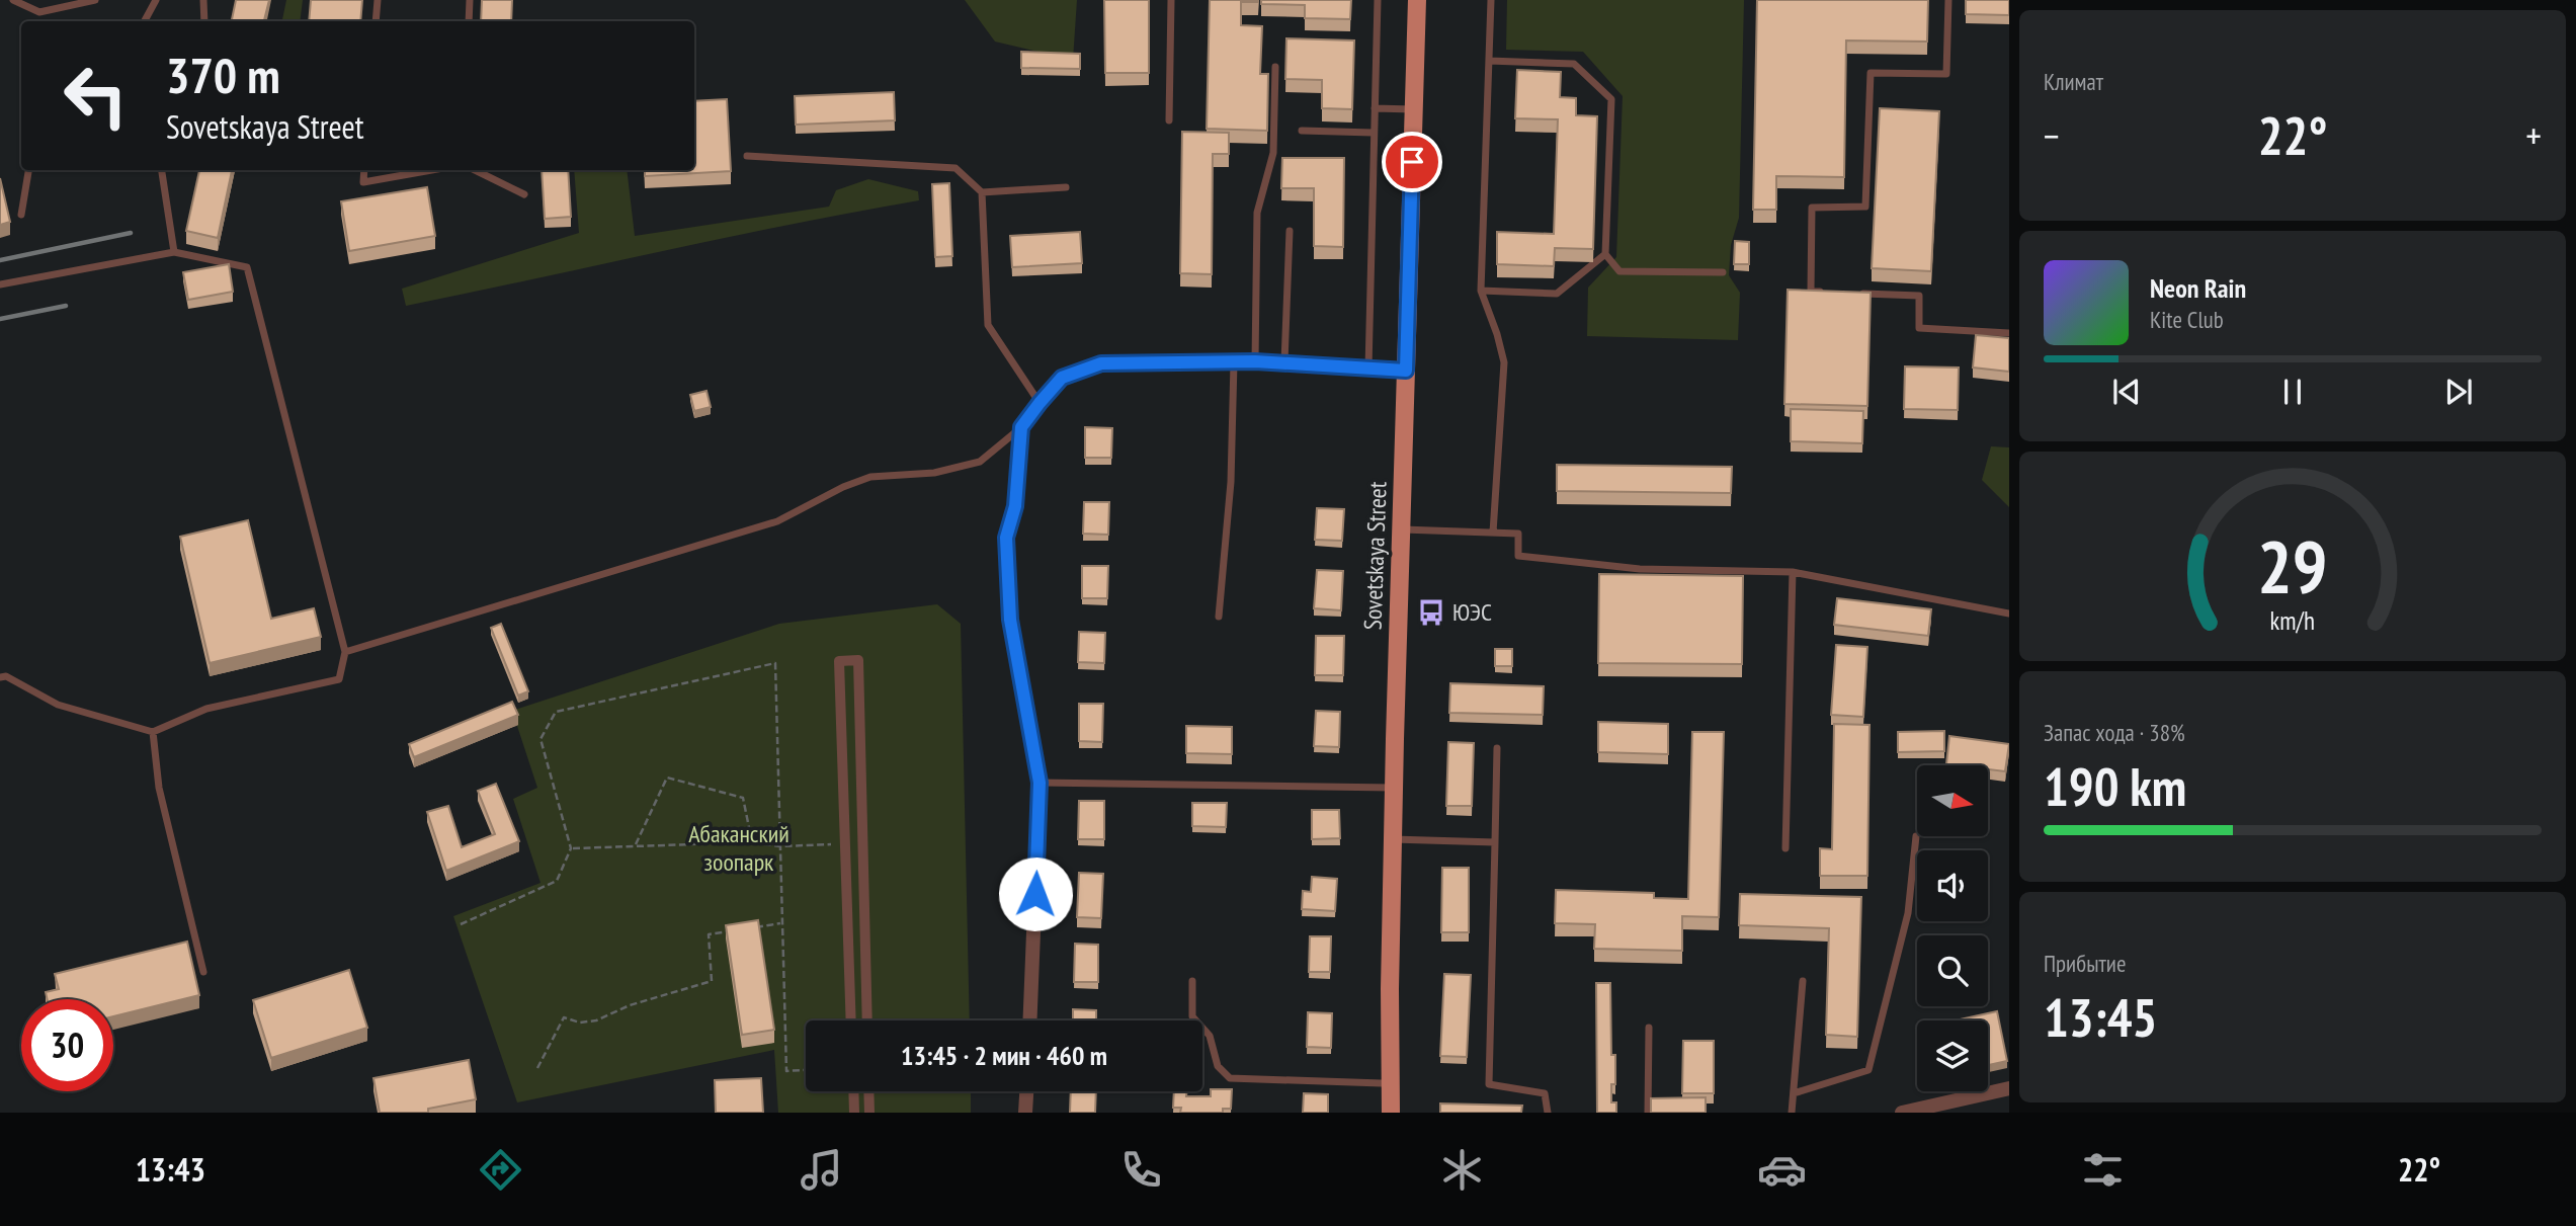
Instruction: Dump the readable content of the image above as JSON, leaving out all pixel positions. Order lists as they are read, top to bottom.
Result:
{
  "streets": {
    "main road": ["Sovetskaya Street"]
  },
  "parks": ["Абаканский зоопарк"],
  "places": {
    "bus stop": ["ЮЭС"]
  },
  "north": "right",
  "page": {
    "tile": [
      "Климат",
      ["Запас хода · 38%", "190 km"],
      ["Прибытие", "13:45"]
    ],
    "turn": ["370 m", "Sovetskaya Street"],
    "heat": ["−", "22°", "+"],
    "song": ["Neon Rain", "Kite Club"],
    "limit": "30",
    "trip": "13:45 · 2 мин · 460 m",
    "tabs": ["13:43", "22°"],
    "gauge": ["29", "km/h"]
  }
}
